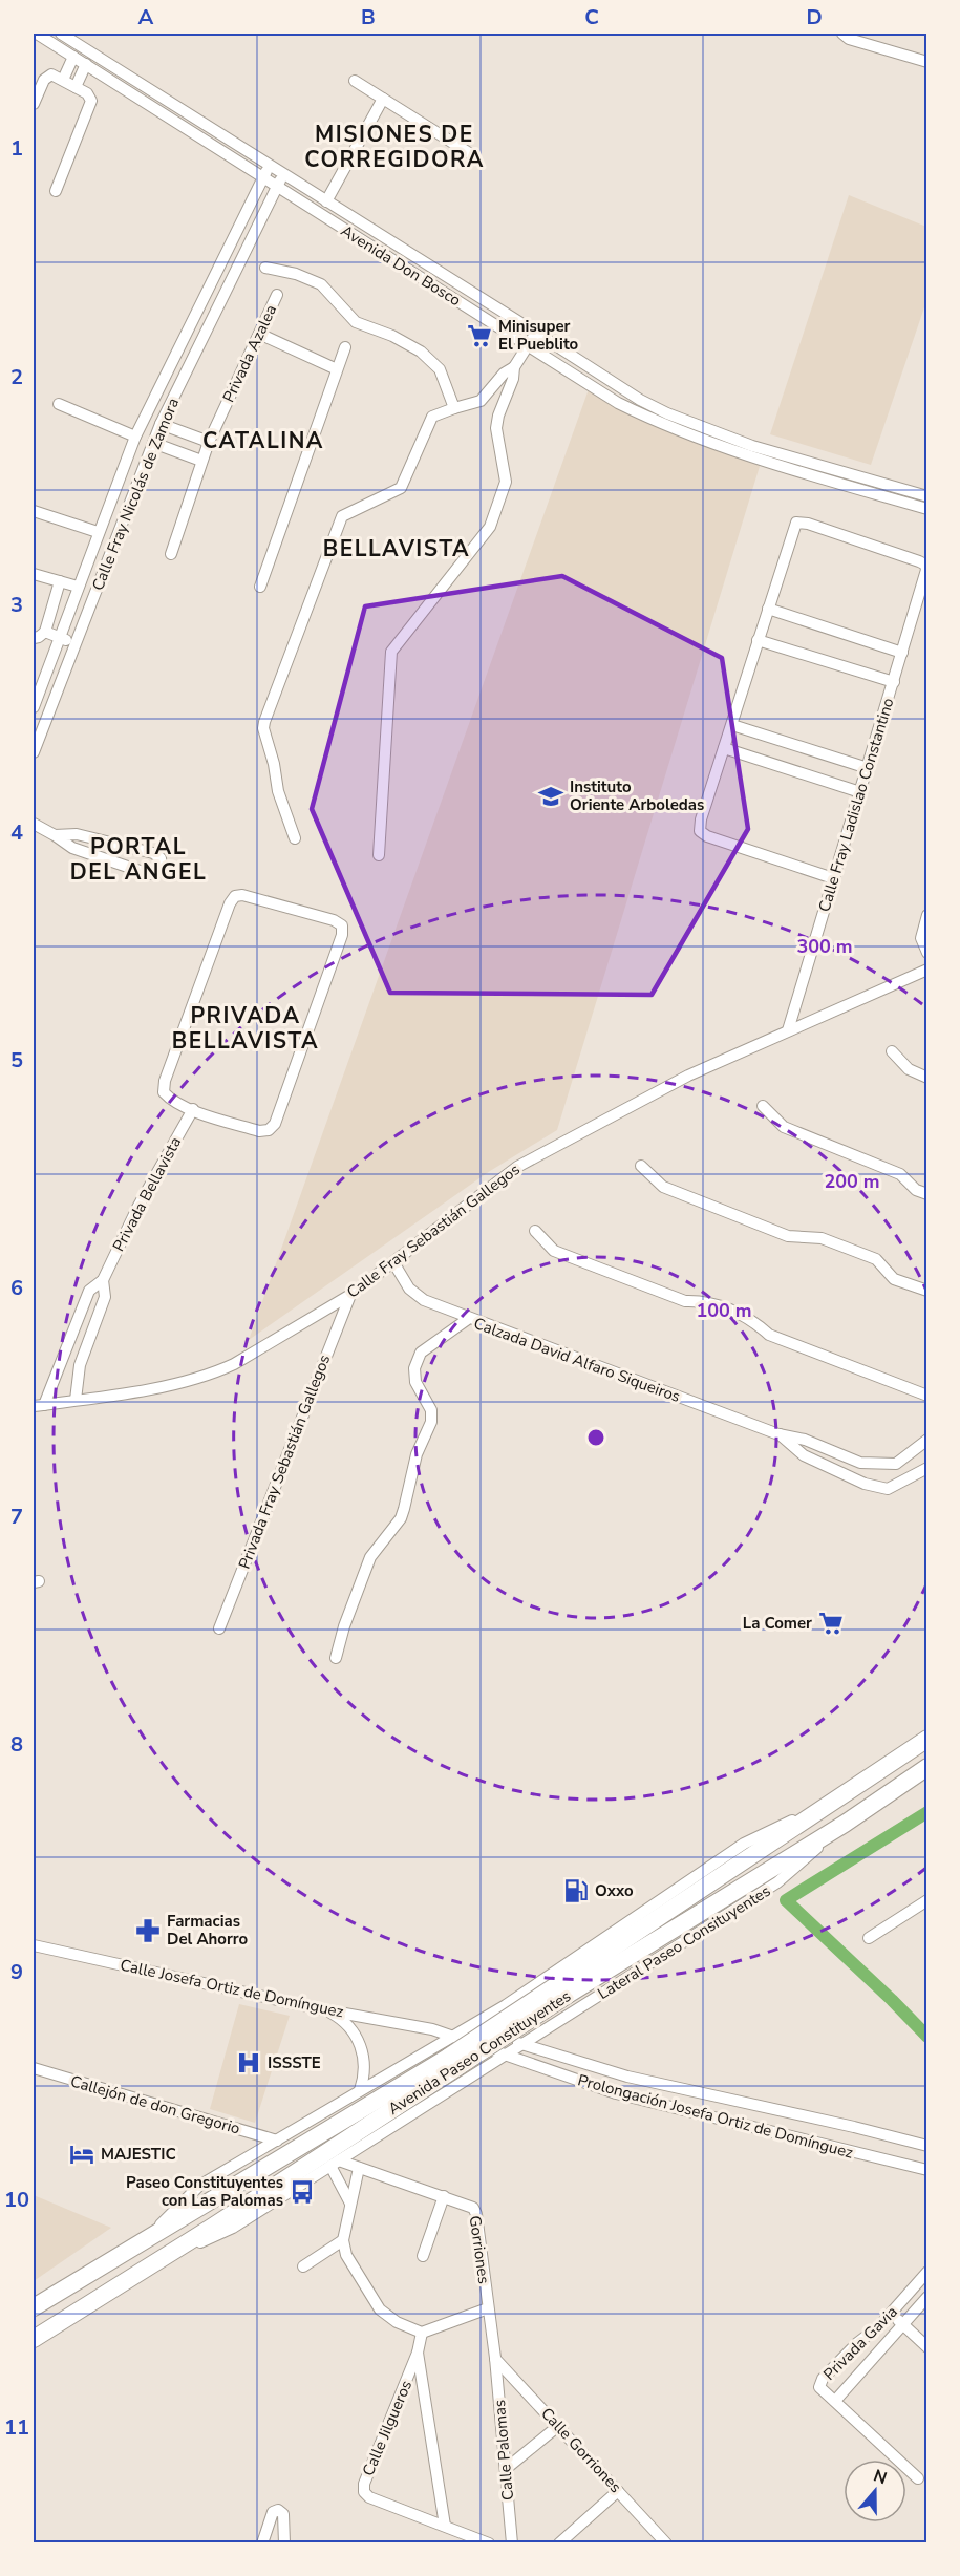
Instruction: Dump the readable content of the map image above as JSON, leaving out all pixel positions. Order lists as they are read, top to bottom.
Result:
{
  "streets": {
    "highway": ["Avenida Paseo Constituyentes"],
    "street": [
      "Avenida Don Bosco",
      "Privada Azalea",
      "Calle Fray Nicolás de Zamora",
      "Calle Fray Ladislao Constantino",
      "Privada Bellavista",
      "Calle Fray Sebastián Gallegos",
      "Calzada David Alfaro Siqueiros",
      "Privada Fray Sebastián Gallegos",
      "Lateral Paseo Consituyentes",
      "Calle Josefa Ortiz de Domínguez",
      "Callejón de don Gregorio",
      "Prolongación Josefa Ortiz de Domínguez",
      "Gorriones",
      "Privada Gavia",
      "Calle Jilgueros",
      "Calle Palomas",
      "Calle Gorriones"
    ]
  },
  "crossings": [
    ["Avenida Don Bosco", "Calle Fray Nicolás de Zamora"],
    ["Calle Fray Ladislao Constantino", "Calle Fray Sebastián Gallegos"],
    ["Privada Bellavista", "Calle Fray Sebastián Gallegos"],
    ["Calle Fray Sebastián Gallegos", "Calzada David Alfaro Siqueiros"],
    ["Calle Fray Sebastián Gallegos", "Privada Fray Sebastián Gallegos"],
    ["Lateral Paseo Consituyentes", "Calle Josefa Ortiz de Domínguez"],
    ["Lateral Paseo Consituyentes", "Avenida Paseo Constituyentes"],
    ["Lateral Paseo Consituyentes", "Prolongación Josefa Ortiz de Domínguez"],
    ["Lateral Paseo Consituyentes", "Gorriones"],
    ["Calle Josefa Ortiz de Domínguez", "Prolongación Josefa Ortiz de Domínguez"],
    ["Gorriones", "Calle Palomas"],
    ["Gorriones", "Calle Gorriones"],
    ["Calle Palomas", "Calle Gorriones"]
  ],
  "districts": [
    "MISIONES DE CORREGIDORA",
    "CATALINA",
    "BELLAVISTA",
    "PORTAL DEL ANGEL",
    "PRIVADA BELLAVISTA"
  ],
  "places": {
    "supermarket": ["Minisuper El Pueblito", "La Comer"],
    "school or university": ["Instituto Oriente Arboledas"],
    "fuel station": ["Oxxo"],
    "pharmacy": ["Farmacias Del Ahorro"],
    "hospital": ["ISSSTE"],
    "hotel": ["MAJESTIC"],
    "bus stop": ["Paseo Constituyentes con Las Palomas"]
  },
  "north": "top",
  "grid": {
    "columns": [
      "A",
      "B",
      "C",
      "D"
    ],
    "rows": [
      "1",
      "2",
      "3",
      "4",
      "5",
      "6",
      "7",
      "8",
      "9",
      "10",
      "11"
    ]
  },
  "rings": ["300 m", "200 m", "100 m"]
}
